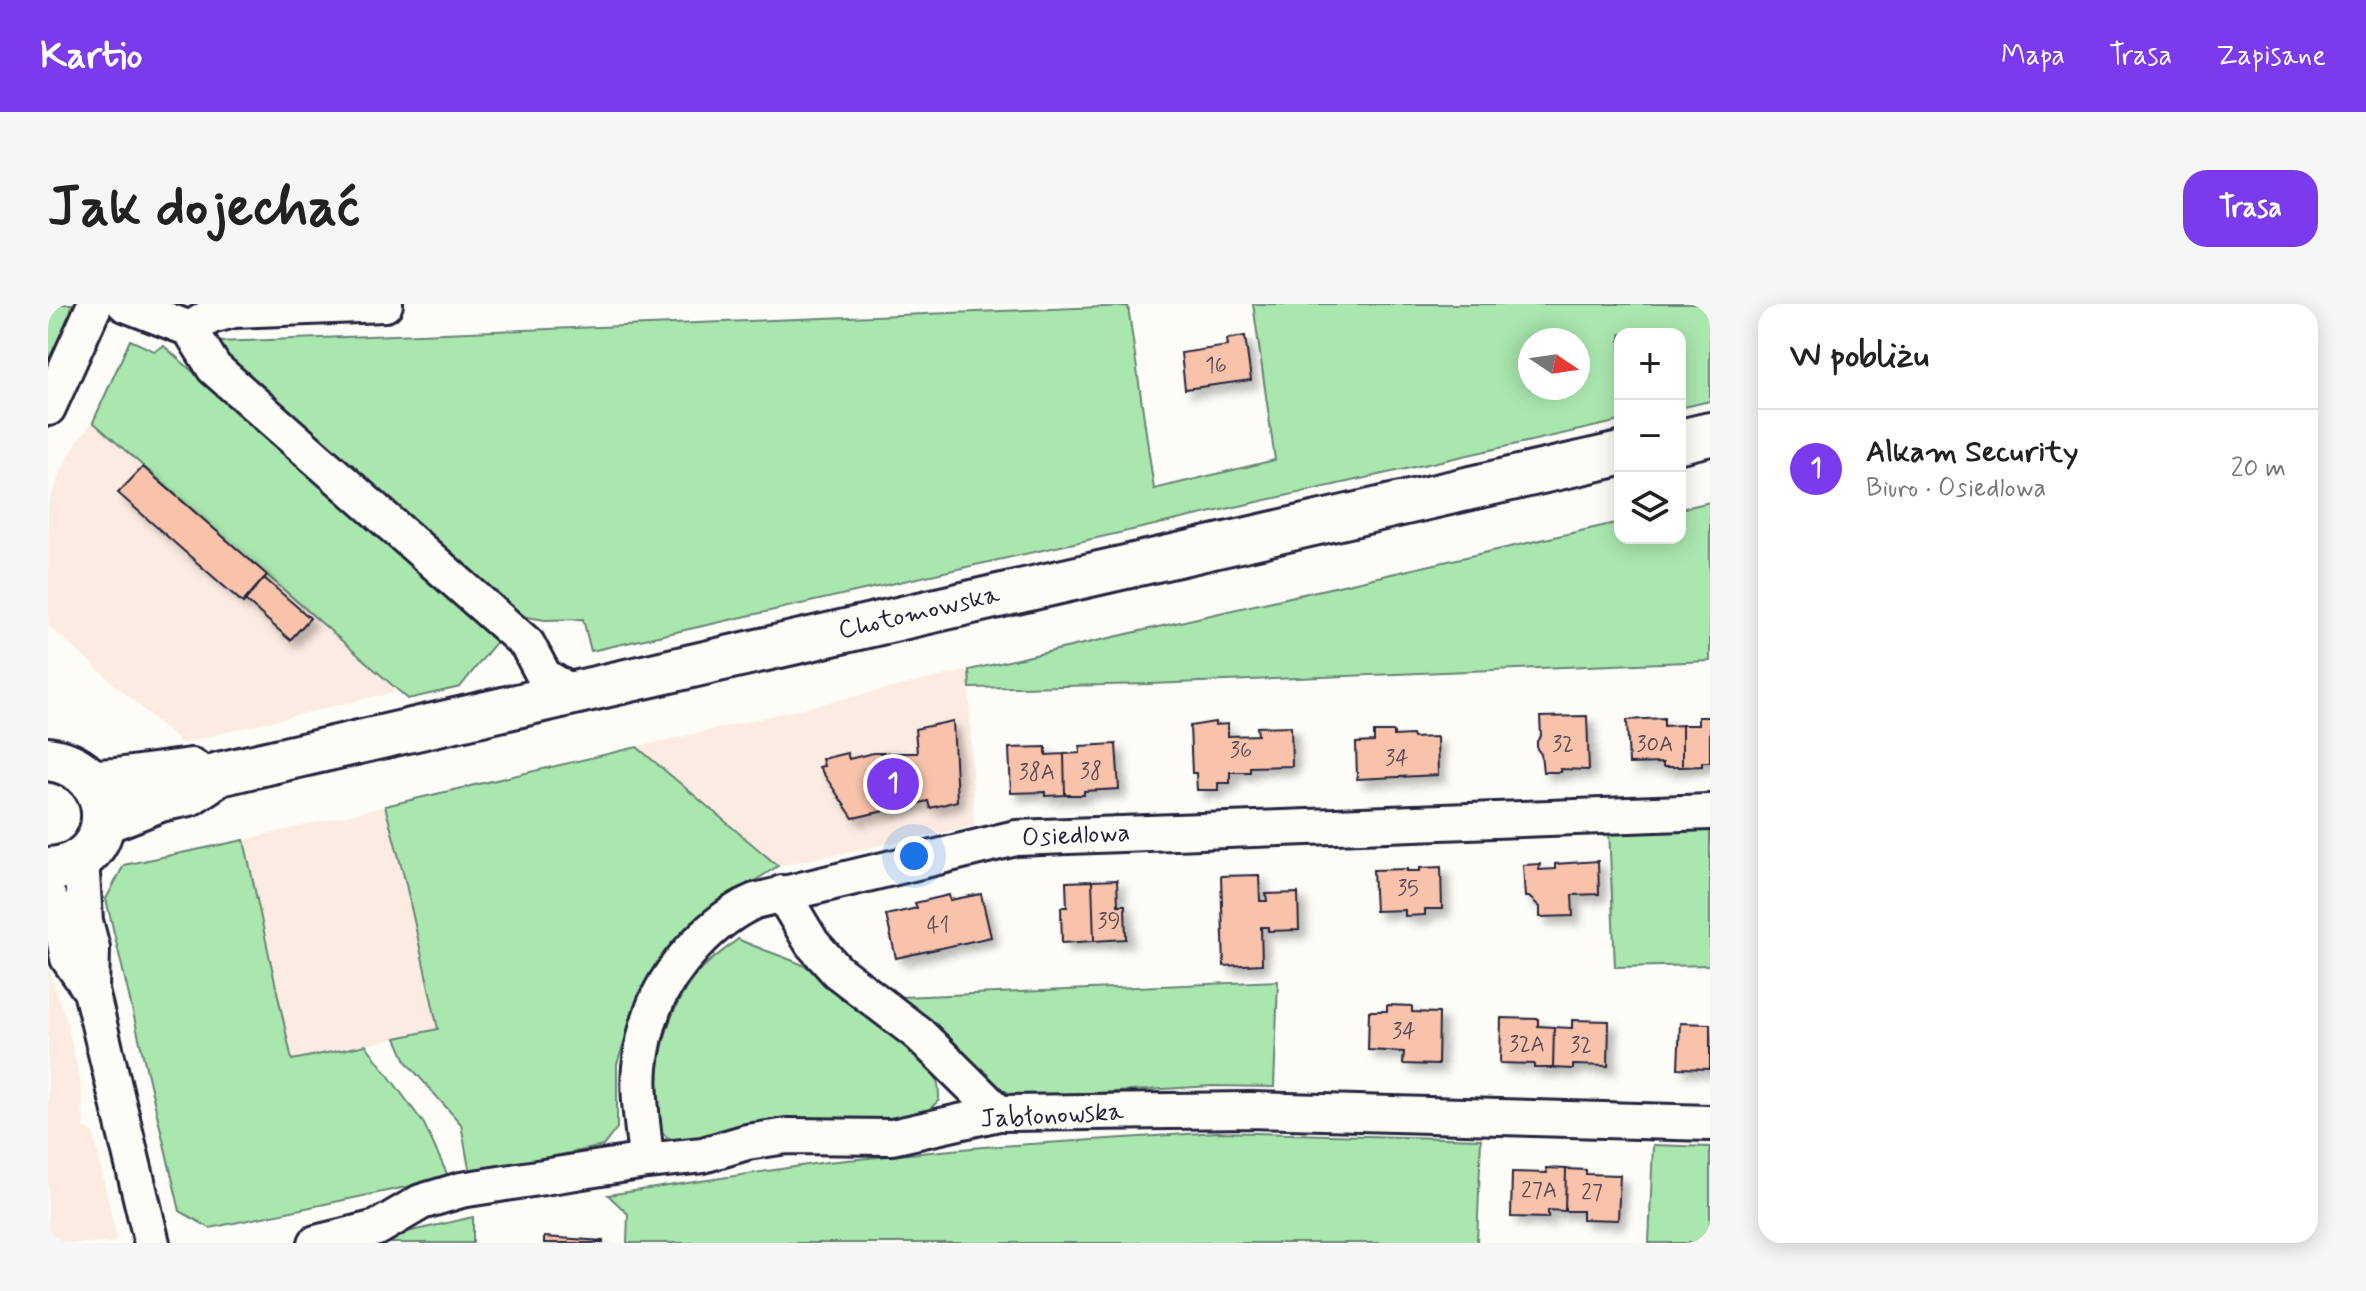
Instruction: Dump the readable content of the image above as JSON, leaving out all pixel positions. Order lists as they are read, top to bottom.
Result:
{
  "streets": {
    "street": ["Chotomowska", "Osiedlowa", "Jabłonowska"]
  },
  "crossings": [
    ["Osiedlowa", "Jabłonowska"]
  ],
  "house_numbers": [
    "16",
    "32",
    "30A",
    "36",
    "34",
    "38",
    "38A",
    "35",
    "39",
    "41",
    "34",
    "32A",
    "32",
    "27A",
    "27"
  ],
  "north": "right",
  "page": {
    "header": "Kartio",
    "nav": ["Mapa", "Trasa", "Zapisane"],
    "buttons": "Trasa",
    "title": "Jak dojechać",
    "heading": "W pobliżu",
    "map_buttons": ["+", "−"],
    "list": [
      {
        "mark": "1",
        "name": "Alkam Security",
        "note": "Biuro · Osiedlowa",
        "value": "20 m"
      }
    ],
    "pins": "1"
  }
}
